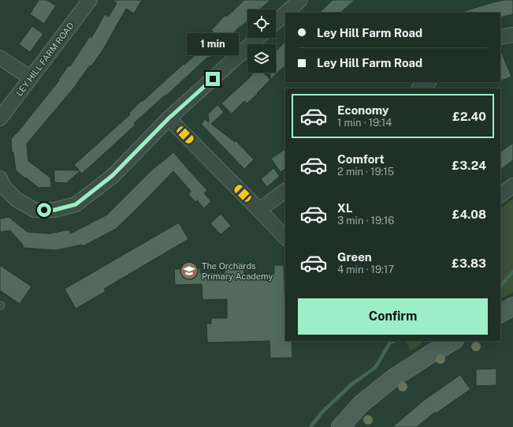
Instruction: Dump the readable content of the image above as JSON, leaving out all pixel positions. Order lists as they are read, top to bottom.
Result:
{
  "streets": {
    "street": ["LEY HILL FARM ROAD"]
  },
  "places": {
    "school or university": ["The Orchards Primary Academy"]
  },
  "page": {
    "banner": ["Ley Hill Farm Road", "Ley Hill Farm Road"],
    "bubble": "1 min",
    "list": [
      {
        "name": "Economy",
        "note": "1 min · 19:14",
        "value": "£2.40"
      },
      {
        "name": "Comfort",
        "note": "2 min · 19:15",
        "value": "£3.24"
      },
      {
        "name": "XL",
        "note": "3 min · 19:16",
        "value": "£4.08"
      },
      {
        "name": "Green",
        "note": "4 min · 19:17",
        "value": "£3.83"
      }
    ],
    "buttons": "Confirm"
  }
}
